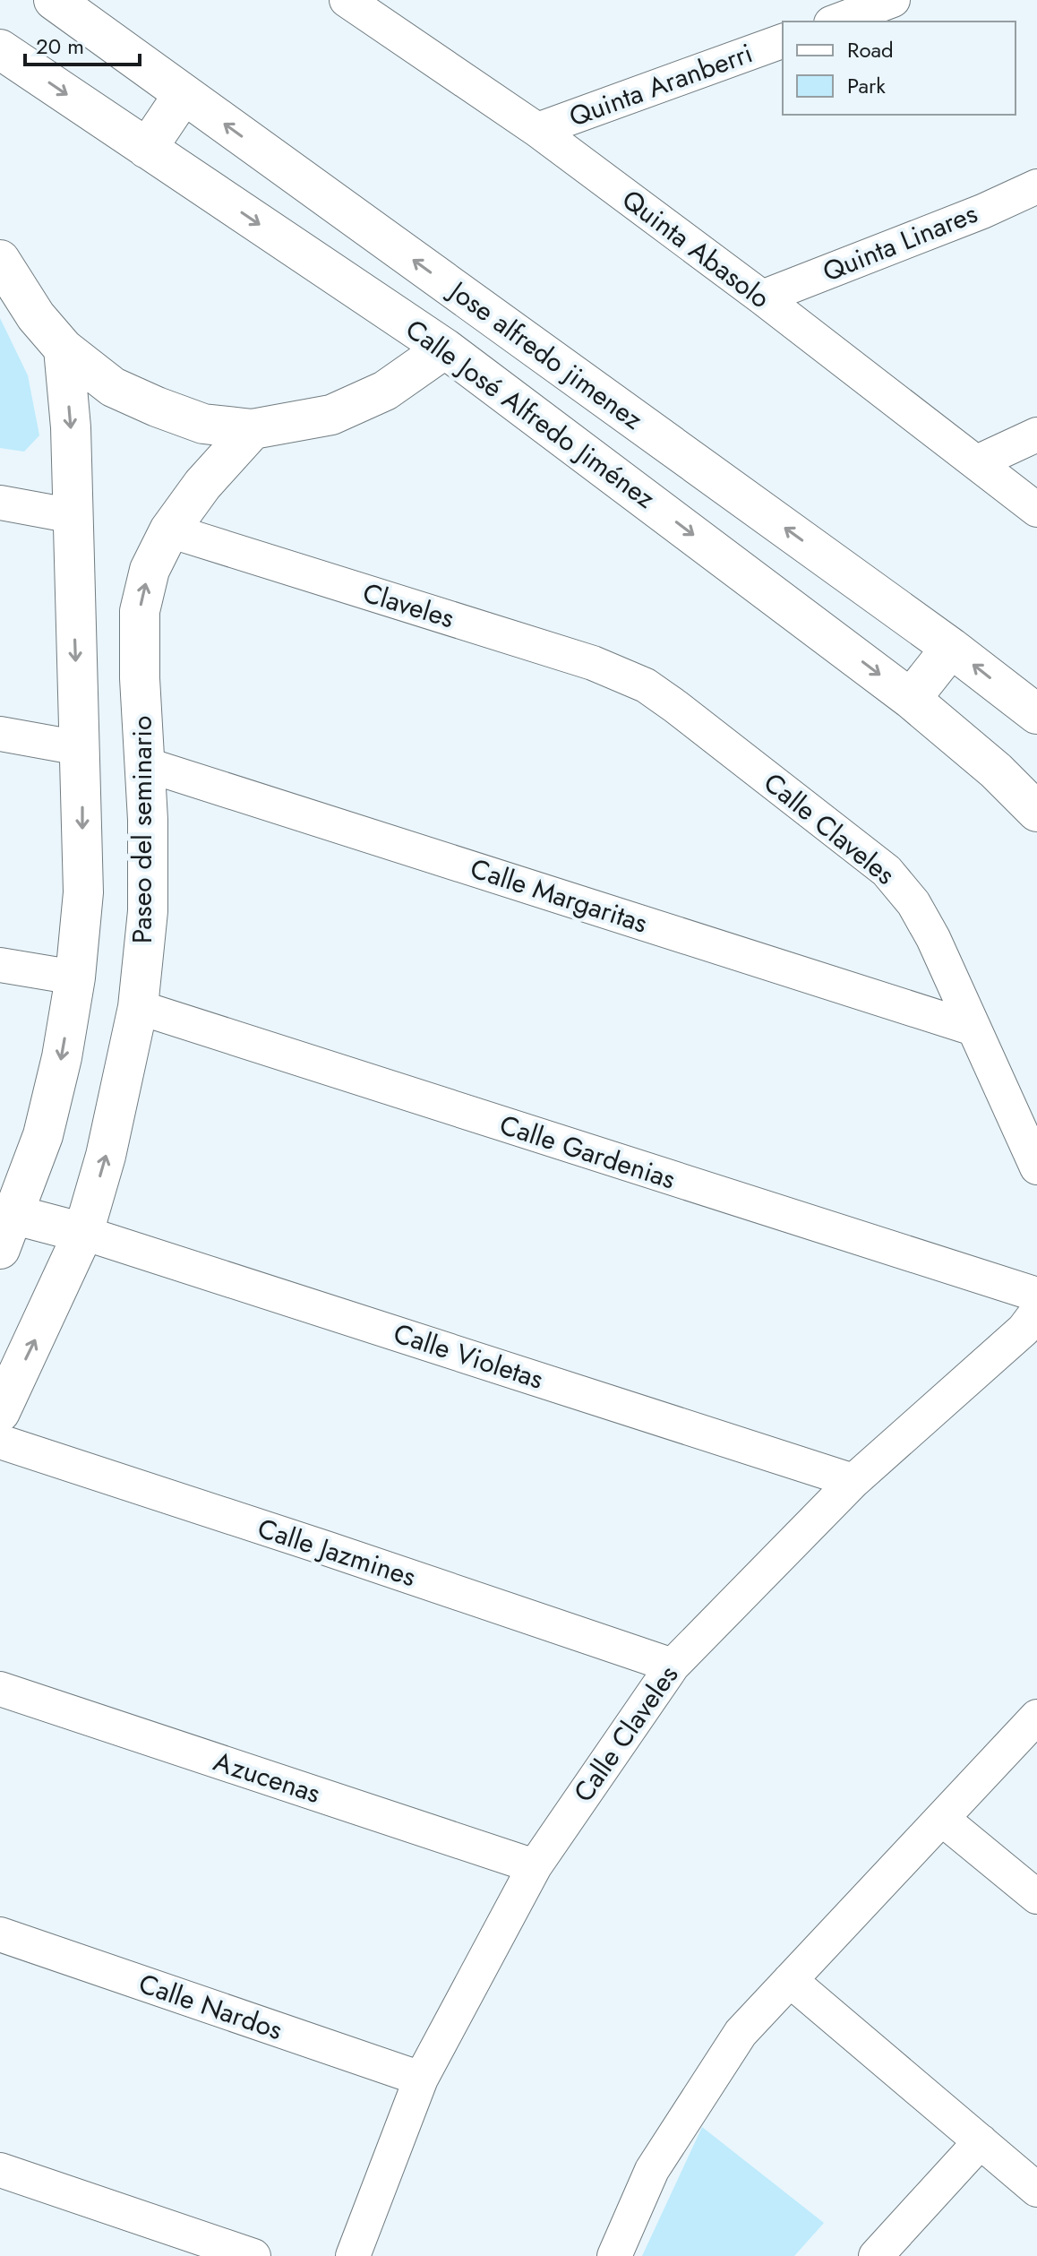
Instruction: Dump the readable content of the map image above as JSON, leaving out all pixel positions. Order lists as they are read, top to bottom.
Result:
{
  "streets": {
    "street": [
      "Quinta Aranberri",
      "Quinta Linares",
      "Quinta Abasolo",
      "Jose alfredo jimenez",
      "Calle José Alfredo Jiménez",
      "Claveles",
      "Calle Claveles",
      "Paseo del seminario",
      "Calle Margaritas",
      "Calle Gardenias",
      "Calle Violetas",
      "Calle Jazmines",
      "Azucenas",
      "Calle Nardos"
    ]
  },
  "crossings": [
    ["Quinta Aranberri", "Quinta Abasolo"],
    ["Quinta Linares", "Quinta Abasolo"],
    ["Claveles", "Calle Claveles"],
    ["Claveles", "Paseo del seminario"],
    ["Calle Claveles", "Calle Margaritas"],
    ["Calle Claveles", "Calle Violetas"],
    ["Calle Claveles", "Calle Jazmines"],
    ["Calle Claveles", "Azucenas"],
    ["Calle Claveles", "Calle Nardos"],
    ["Paseo del seminario", "Calle Margaritas"],
    ["Paseo del seminario", "Calle Gardenias"],
    ["Paseo del seminario", "Calle Violetas"]
  ],
  "one_way": ["Jose alfredo jimenez"],
  "legend": ["Road", "Park"],
  "scale_bar": "20 m"
}
